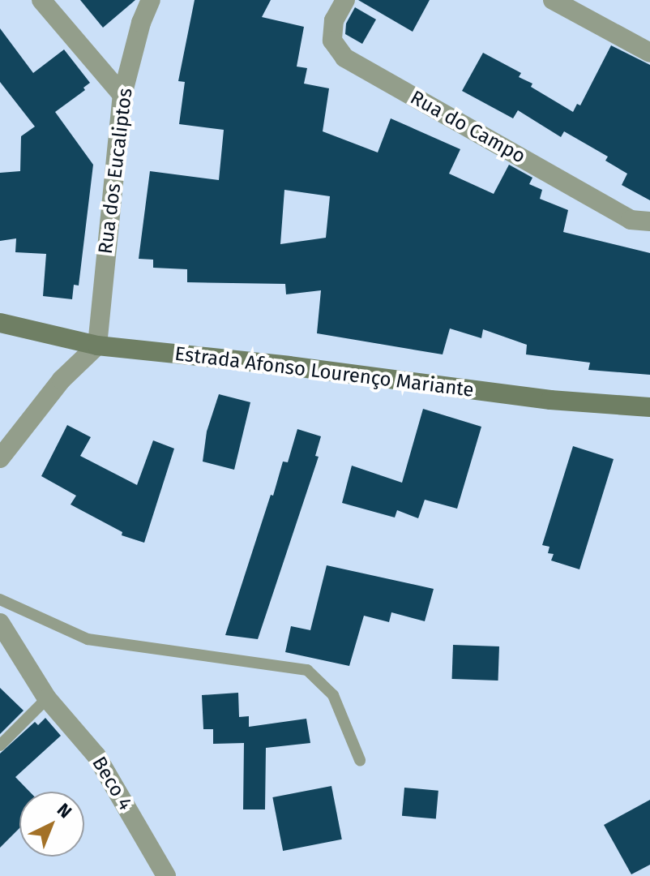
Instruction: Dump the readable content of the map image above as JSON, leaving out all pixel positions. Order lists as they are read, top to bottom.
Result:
{
  "streets": {
    "main road": ["Estrada Afonso Lourenço Mariante"],
    "street": ["Rua do Campo", "Rua dos Eucaliptos", "Beco 4"]
  },
  "crossings": [
    ["Rua dos Eucaliptos", "Estrada Afonso Lourenço Mariante"]
  ],
  "north": "top right"
}
